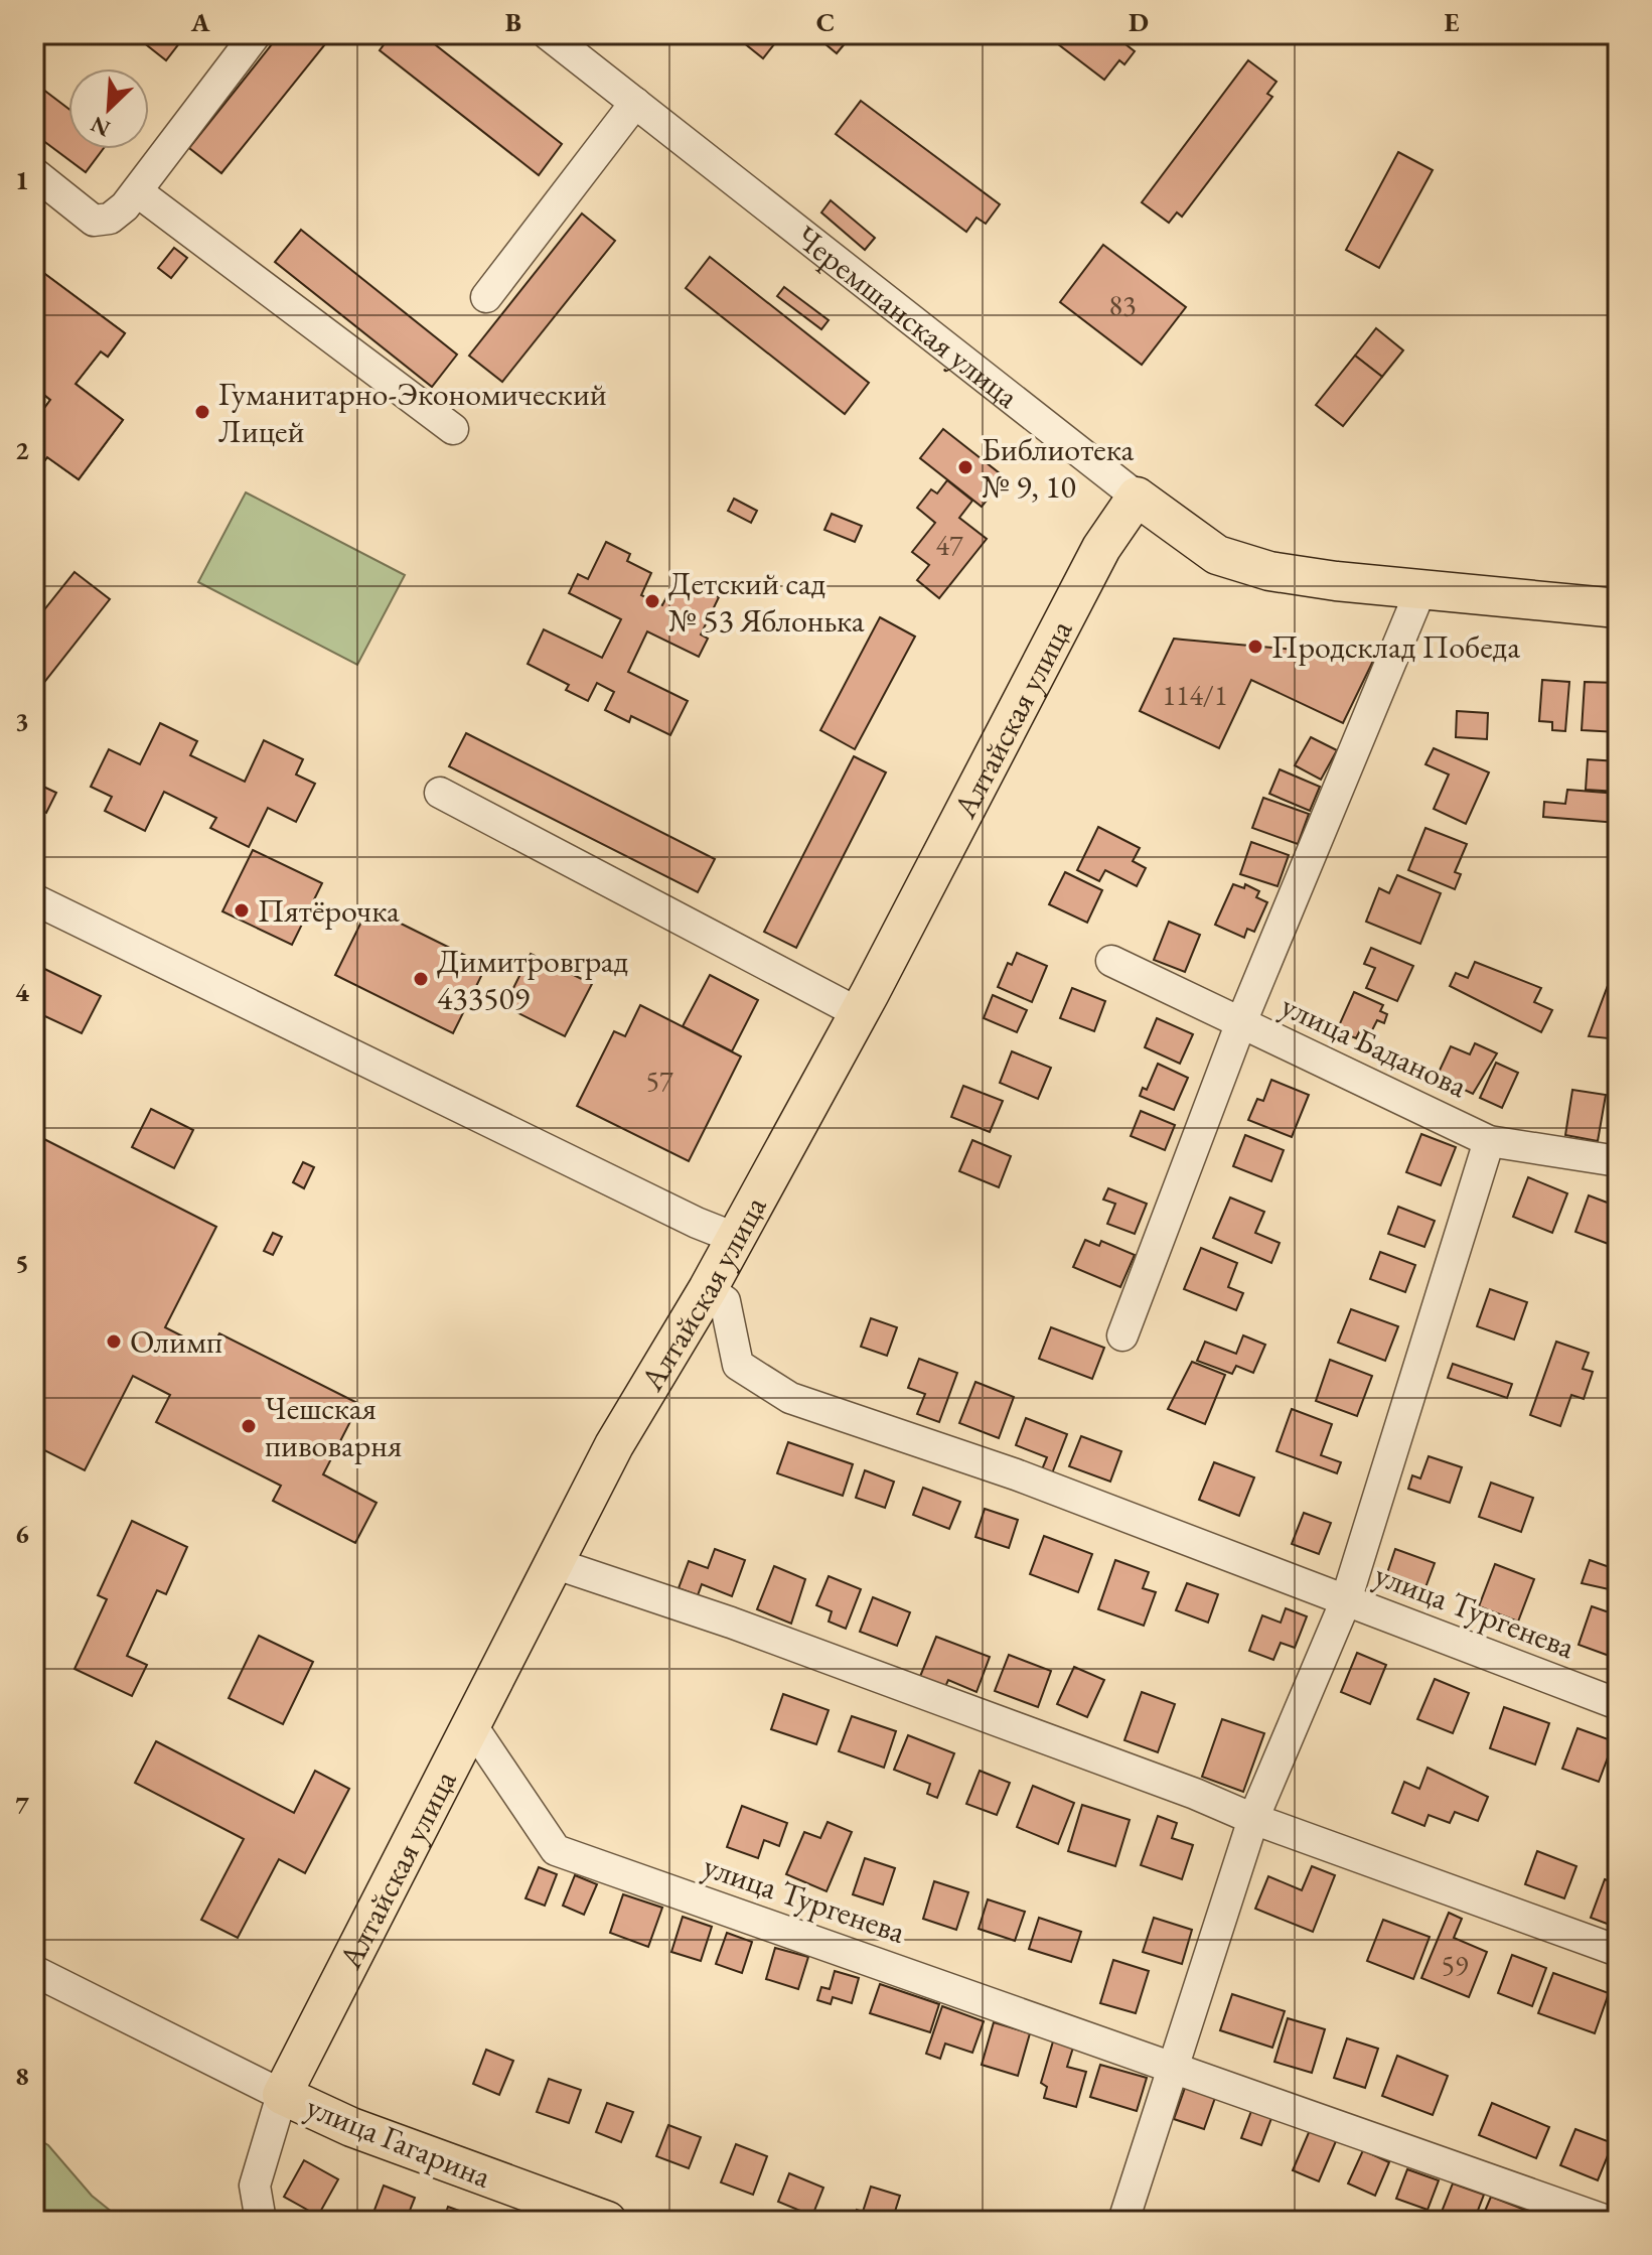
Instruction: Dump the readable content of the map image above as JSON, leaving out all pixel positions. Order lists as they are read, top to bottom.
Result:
{
  "streets": {
    "main road": ["Черемшанская улица", "Алтайская улица", "улица Гагарина"],
    "street": ["улица Баданова", "улица Тургенева"]
  },
  "crossings": [
    ["Черемшанская улица", "Алтайская улица"],
    ["Алтайская улица", "улица Тургенева"],
    ["Алтайская улица", "улица Гагарина"]
  ],
  "places": [
    "Гуманитарно-Экономический Лицей",
    "Библиотека № 9, 10",
    "Детский сад № 53 Яблонька",
    "Продсклад Победа",
    "Пятёрочка",
    "Димитровград 433509",
    "Олимп",
    "Чешская пивоварня"
  ],
  "house_numbers": [
    "83",
    "47",
    "114/1",
    "57",
    "59"
  ],
  "north": "bottom left",
  "grid": {
    "columns": [
      "A",
      "B",
      "C",
      "D",
      "E"
    ],
    "rows": [
      "1",
      "2",
      "3",
      "4",
      "5",
      "6",
      "7",
      "8"
    ]
  }
}
